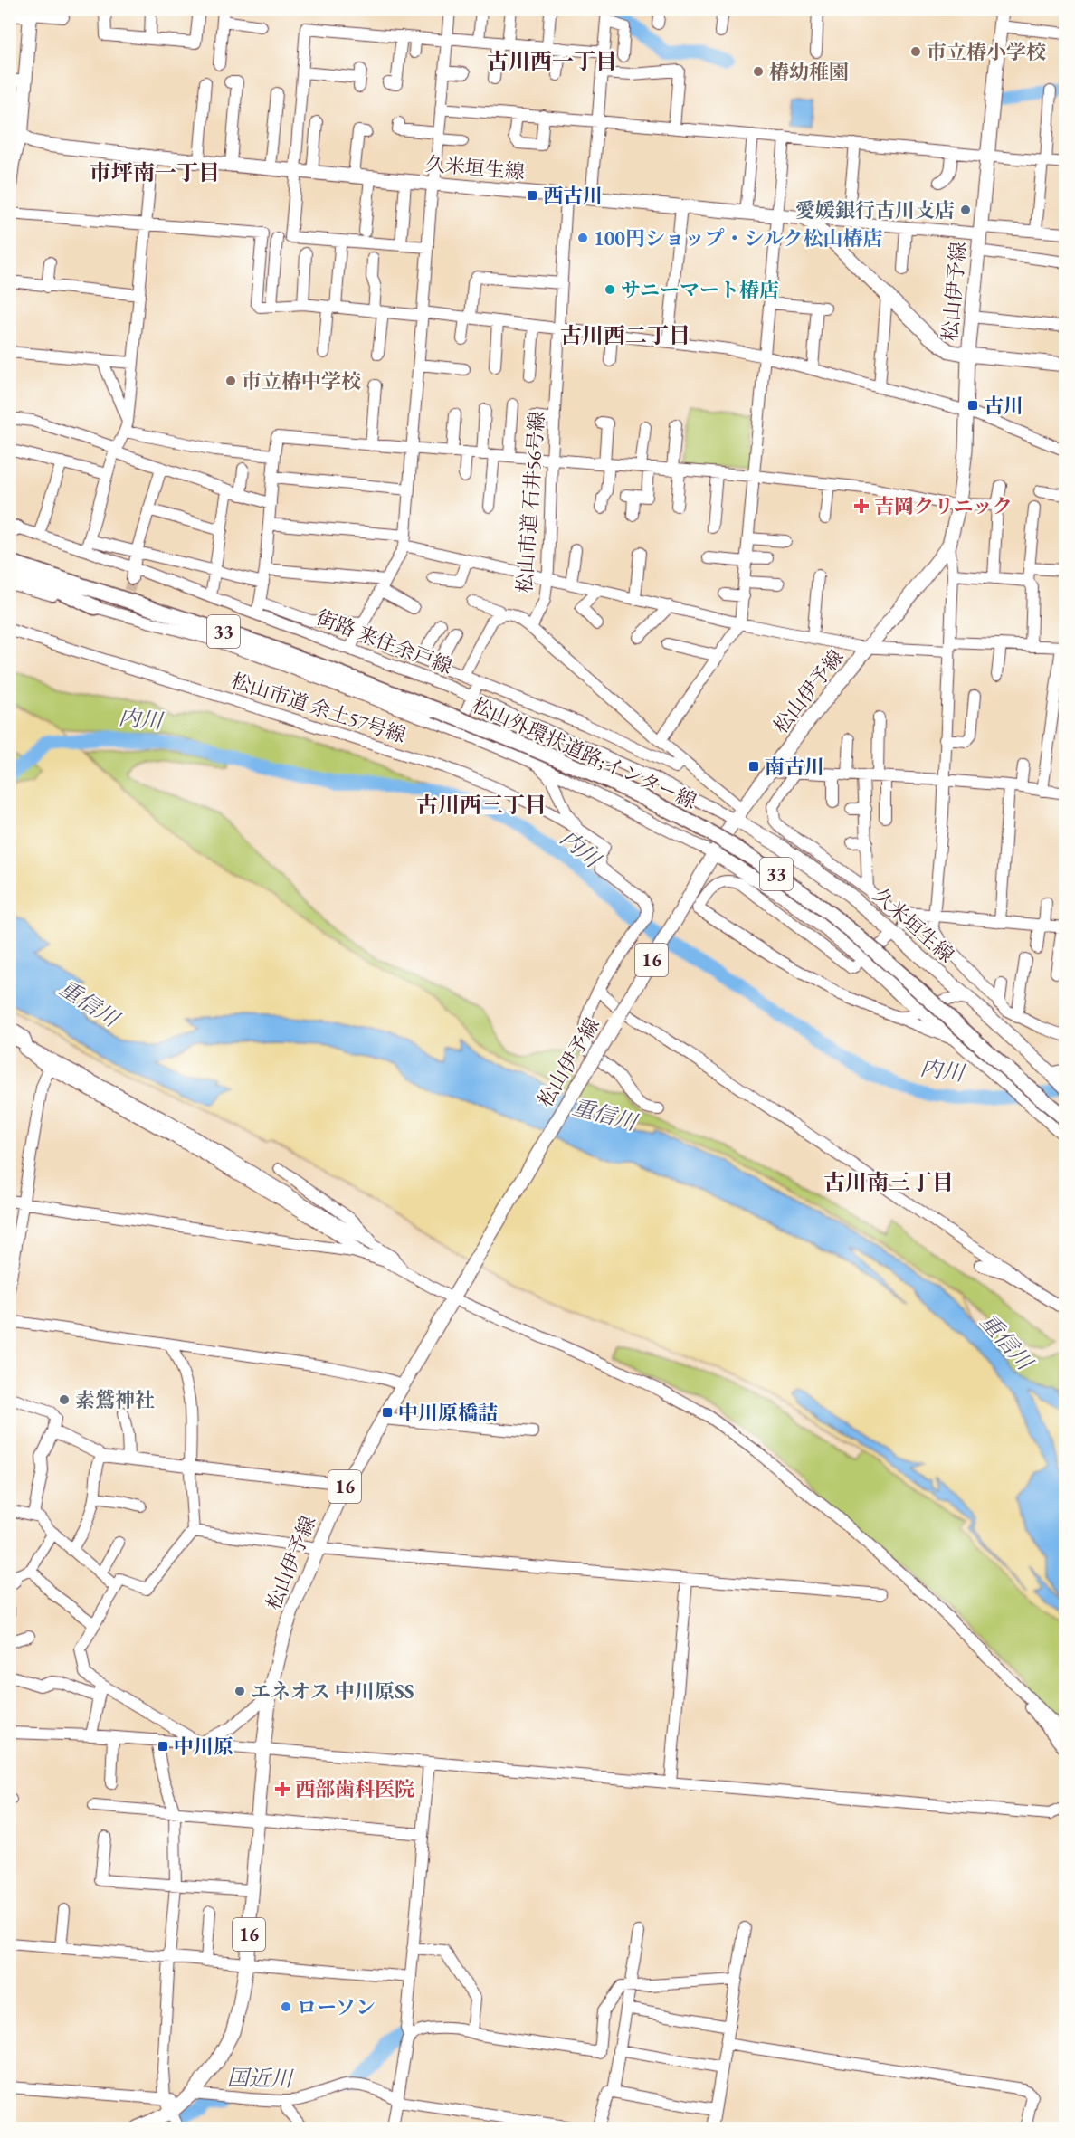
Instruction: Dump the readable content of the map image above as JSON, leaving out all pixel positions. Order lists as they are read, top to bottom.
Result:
{
  "streets": {
    "highway": ["33", "松山外環状道路;インター線"],
    "main road": ["久米垣生線", "松山伊予線", "16"],
    "street": ["松山市道 石井56号線", "街路 来住余戸線", "松山市道 余土57号線"]
  },
  "crossings": [
    ["久米垣生線", "松山伊予線"],
    ["久米垣生線", "松山市道 石井56号線"],
    ["久米垣生線", "街路 来住余戸線"],
    ["松山伊予線", "街路 来住余戸線"]
  ],
  "districts": [
    "古川西一丁目",
    "市坪南一丁目",
    "古川西二丁目",
    "古川西三丁目",
    "古川南三丁目"
  ],
  "water": ["内川", "重信川", "国近川"],
  "places": {
    "other": [
      "市立椿小学校",
      "椿幼稚園",
      "愛媛銀行古川支店",
      "100円ショップ・シルク松山椿店",
      "サニーマート椿店",
      "市立椿中学校",
      "素鷲神社",
      "エネオス 中川原SS",
      "ローソン"
    ],
    "transit": [
      "西古川",
      "古川",
      "南古川",
      "中川原橋詰",
      "中川原"
    ],
    "health": ["吉岡クリニック", "西部歯科医院"]
  }
}
